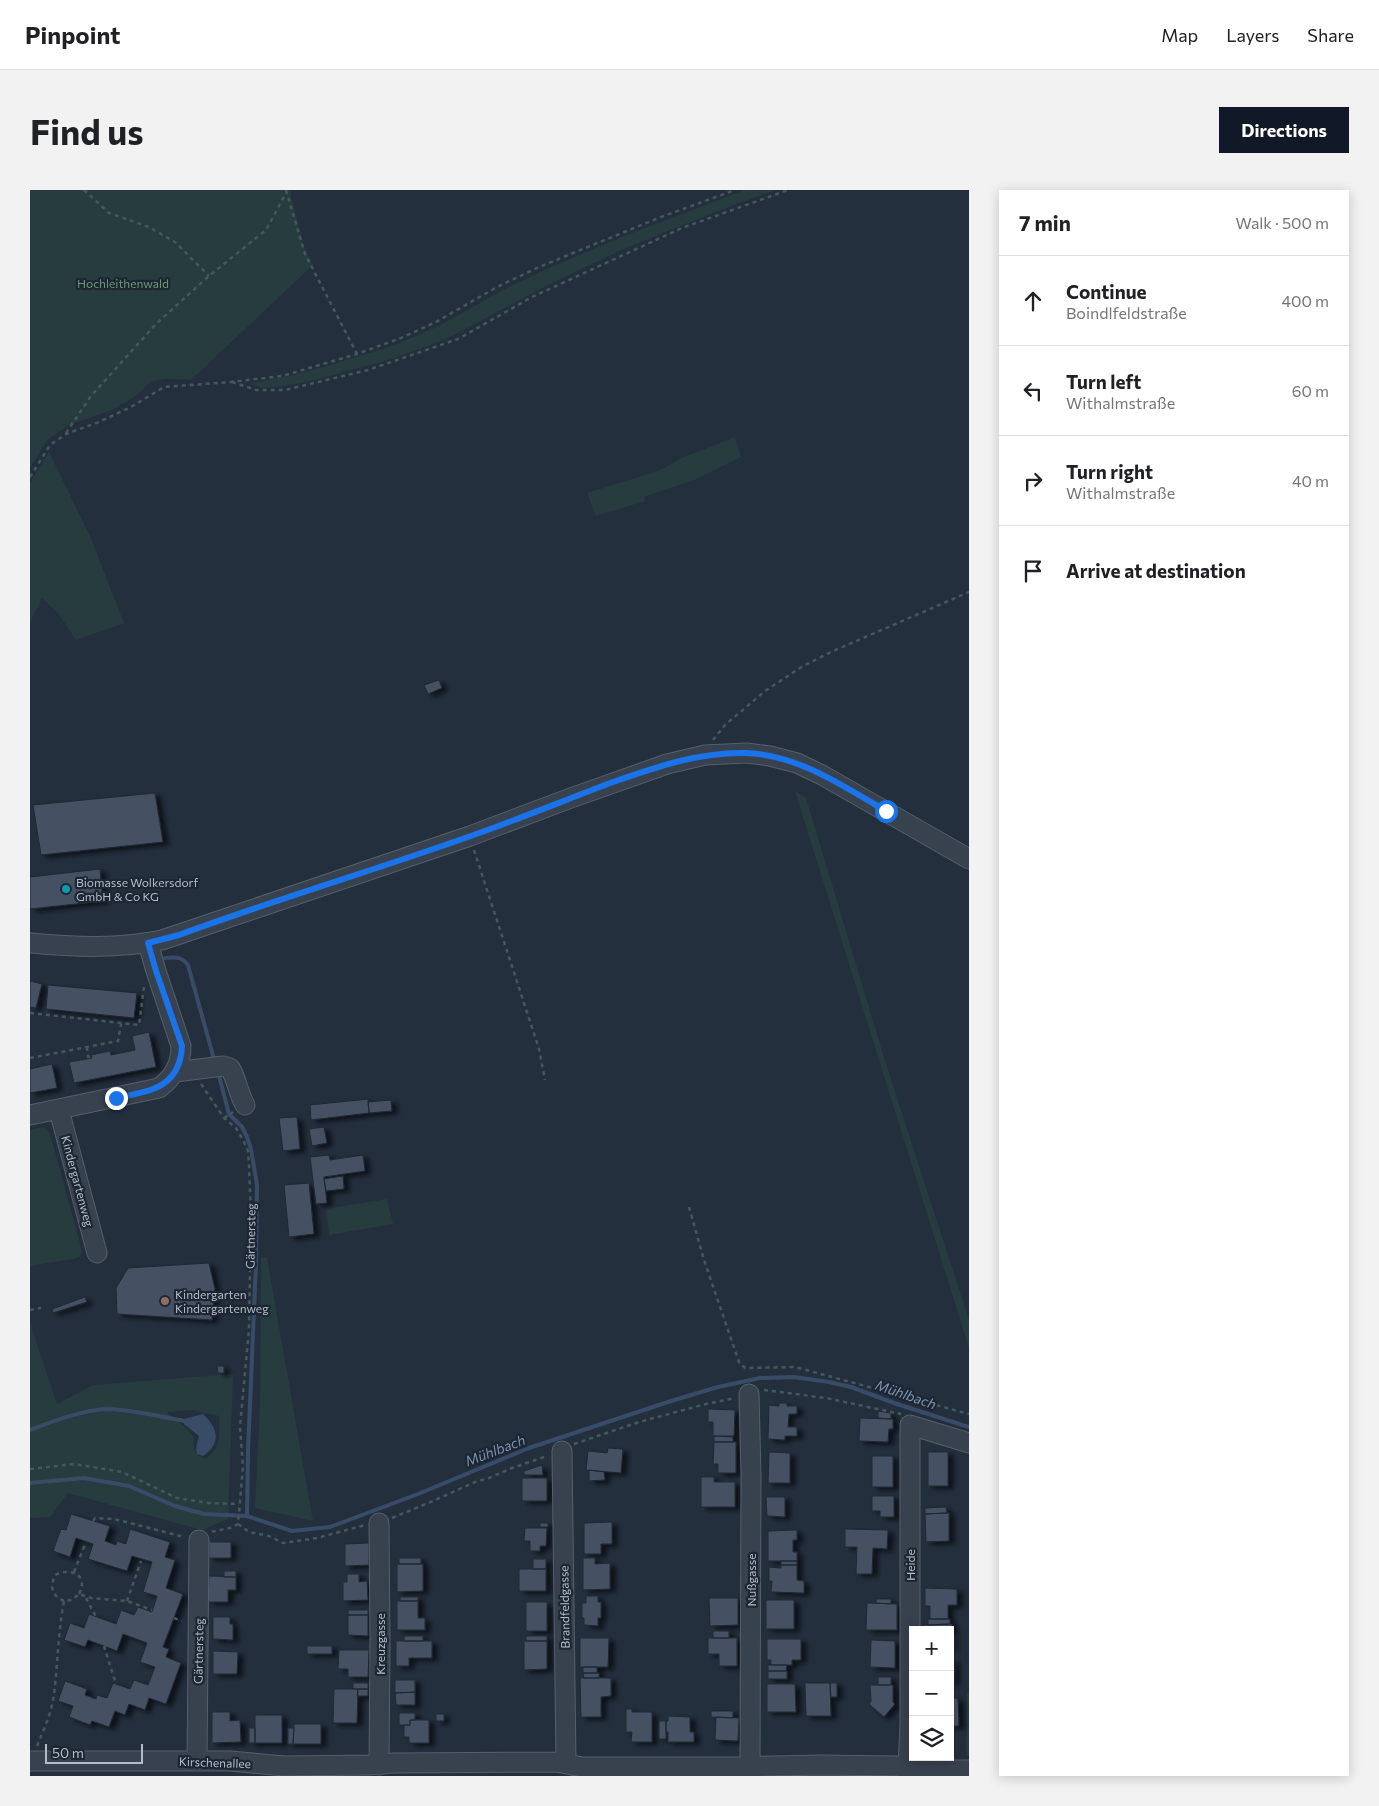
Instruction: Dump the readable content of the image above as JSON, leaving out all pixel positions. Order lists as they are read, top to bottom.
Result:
{
  "streets": {
    "street": [
      "Kindergartenweg",
      "Gärtnersteg",
      "Heide",
      "Nußgasse",
      "Brandfeldgasse",
      "Kreuzgasse",
      "Kirschenallee"
    ]
  },
  "crossings": [
    ["Gärtnersteg", "Kirschenallee"],
    ["Heide", "Kirschenallee"],
    ["Nußgasse", "Kirschenallee"],
    ["Brandfeldgasse", "Kirschenallee"],
    ["Kreuzgasse", "Kirschenallee"]
  ],
  "water": ["Mühlbach"],
  "parks": ["Hochleithenwald"],
  "places": ["Biomasse Wolkersdorf GmbH & Co KG", "Kindergarten Kindergartenweg"],
  "scale_bar": "50 m",
  "page": {
    "header": "Pinpoint",
    "nav": ["Map", "Layers", "Share"],
    "buttons": "Directions",
    "title": "Find us",
    "heading": ["7 min", "Walk · 500 m"],
    "list": [
      ["Continue", "Boindlfeldstraße", "400 m"],
      ["Turn left", "Withalmstraße", "60 m"],
      ["Turn right", "Withalmstraße", "40 m"],
      "Arrive at destination"
    ],
    "map_buttons": ["+", "−"],
    "scale": "50 m"
  }
}
